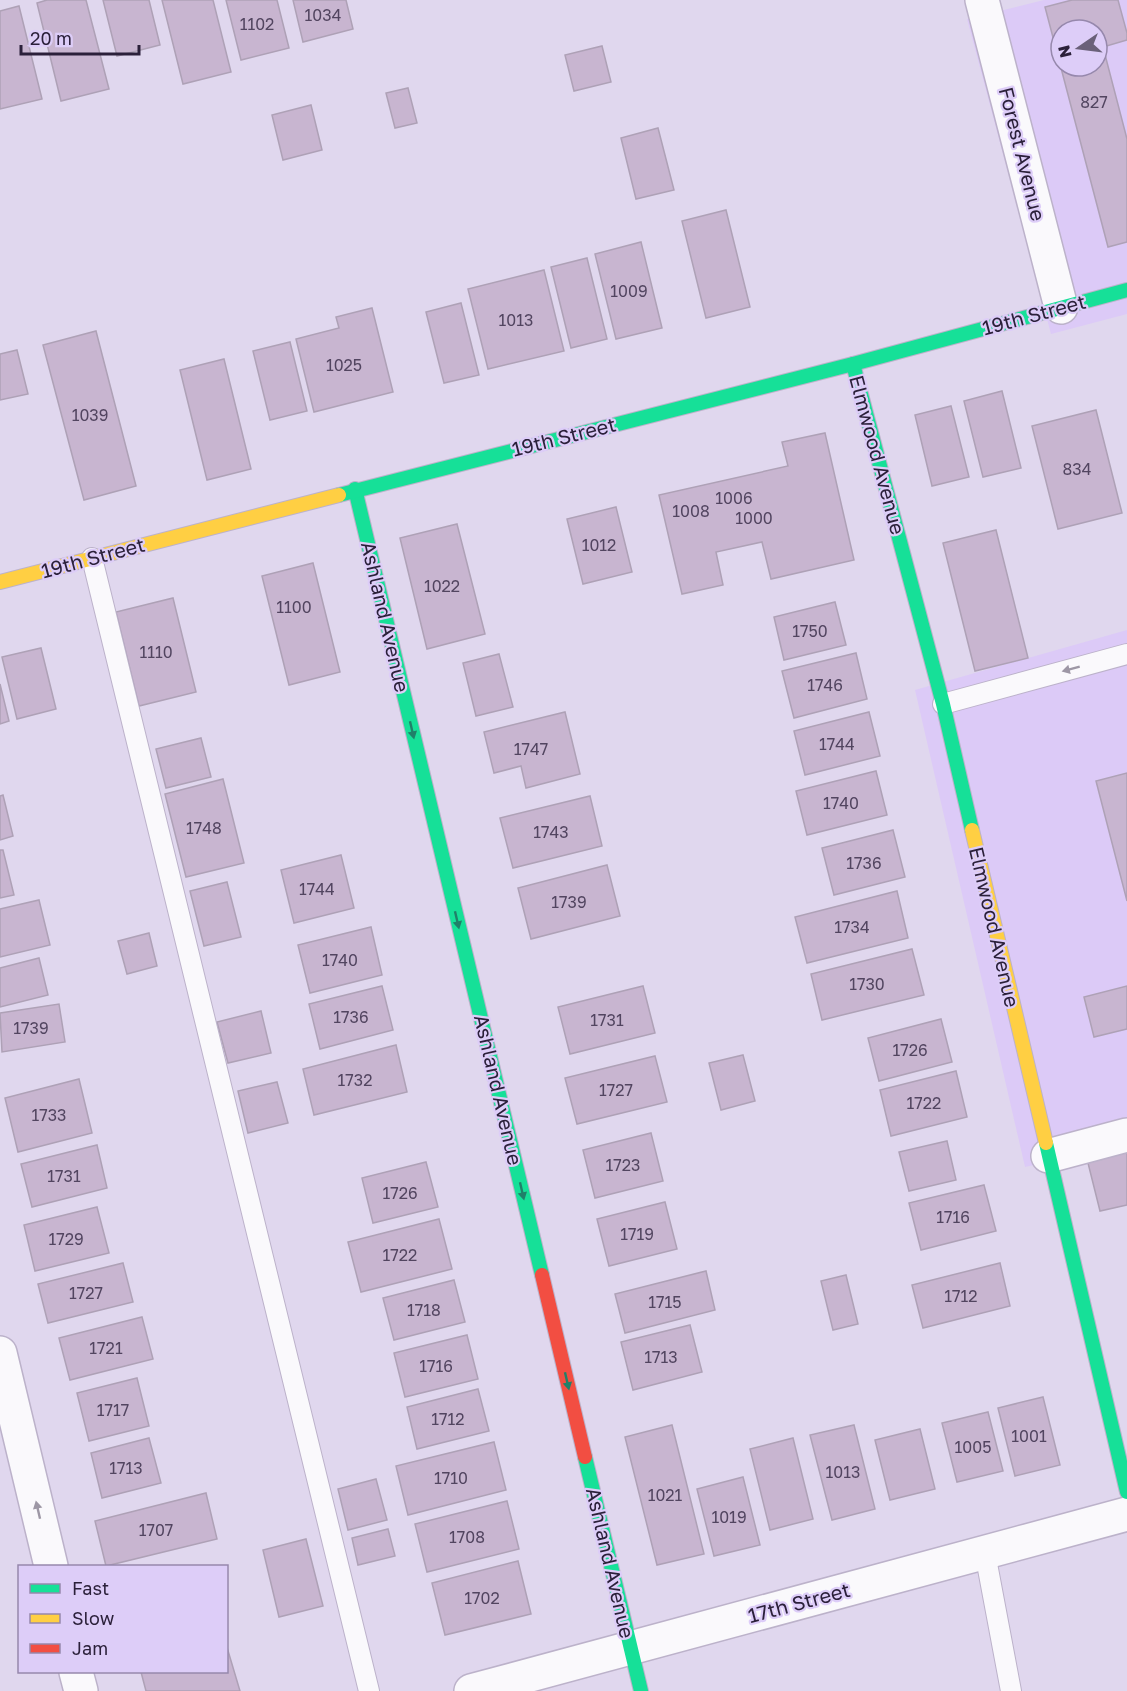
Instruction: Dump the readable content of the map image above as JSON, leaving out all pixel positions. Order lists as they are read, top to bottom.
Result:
{
  "streets": {
    "street": [
      "Forest Avenue",
      "19th Street",
      "Elmwood Avenue",
      "Ashland Avenue",
      "17th Street"
    ]
  },
  "crossings": [
    ["Forest Avenue", "19th Street"],
    ["19th Street", "Elmwood Avenue"],
    ["19th Street", "Ashland Avenue"],
    ["Ashland Avenue", "17th Street"]
  ],
  "one_way": ["Ashland Avenue"],
  "house_numbers": [
    "1034",
    "1102",
    "827",
    "1009",
    "1013",
    "1025",
    "1039",
    "834",
    "1006",
    "1008",
    "1000",
    "1012",
    "1022",
    "1100",
    "1750",
    "1110",
    "1746",
    "1744",
    "1747",
    "1740",
    "1748",
    "1743",
    "1736",
    "1744",
    "1739",
    "1734",
    "1740",
    "1730",
    "1736",
    "1731",
    "1739",
    "1726",
    "1732",
    "1727",
    "1722",
    "1733",
    "1723",
    "1731",
    "1726",
    "1716",
    "1719",
    "1729",
    "1722",
    "1727",
    "1712",
    "1715",
    "1718",
    "1721",
    "1713",
    "1716",
    "1717",
    "1712",
    "1001",
    "1005",
    "1713",
    "1013",
    "1710",
    "1021",
    "1019",
    "1707",
    "1708",
    "1702"
  ],
  "legend": ["Fast", "Slow", "Jam"],
  "scale_bar": "20 m",
  "north": "left"
}
